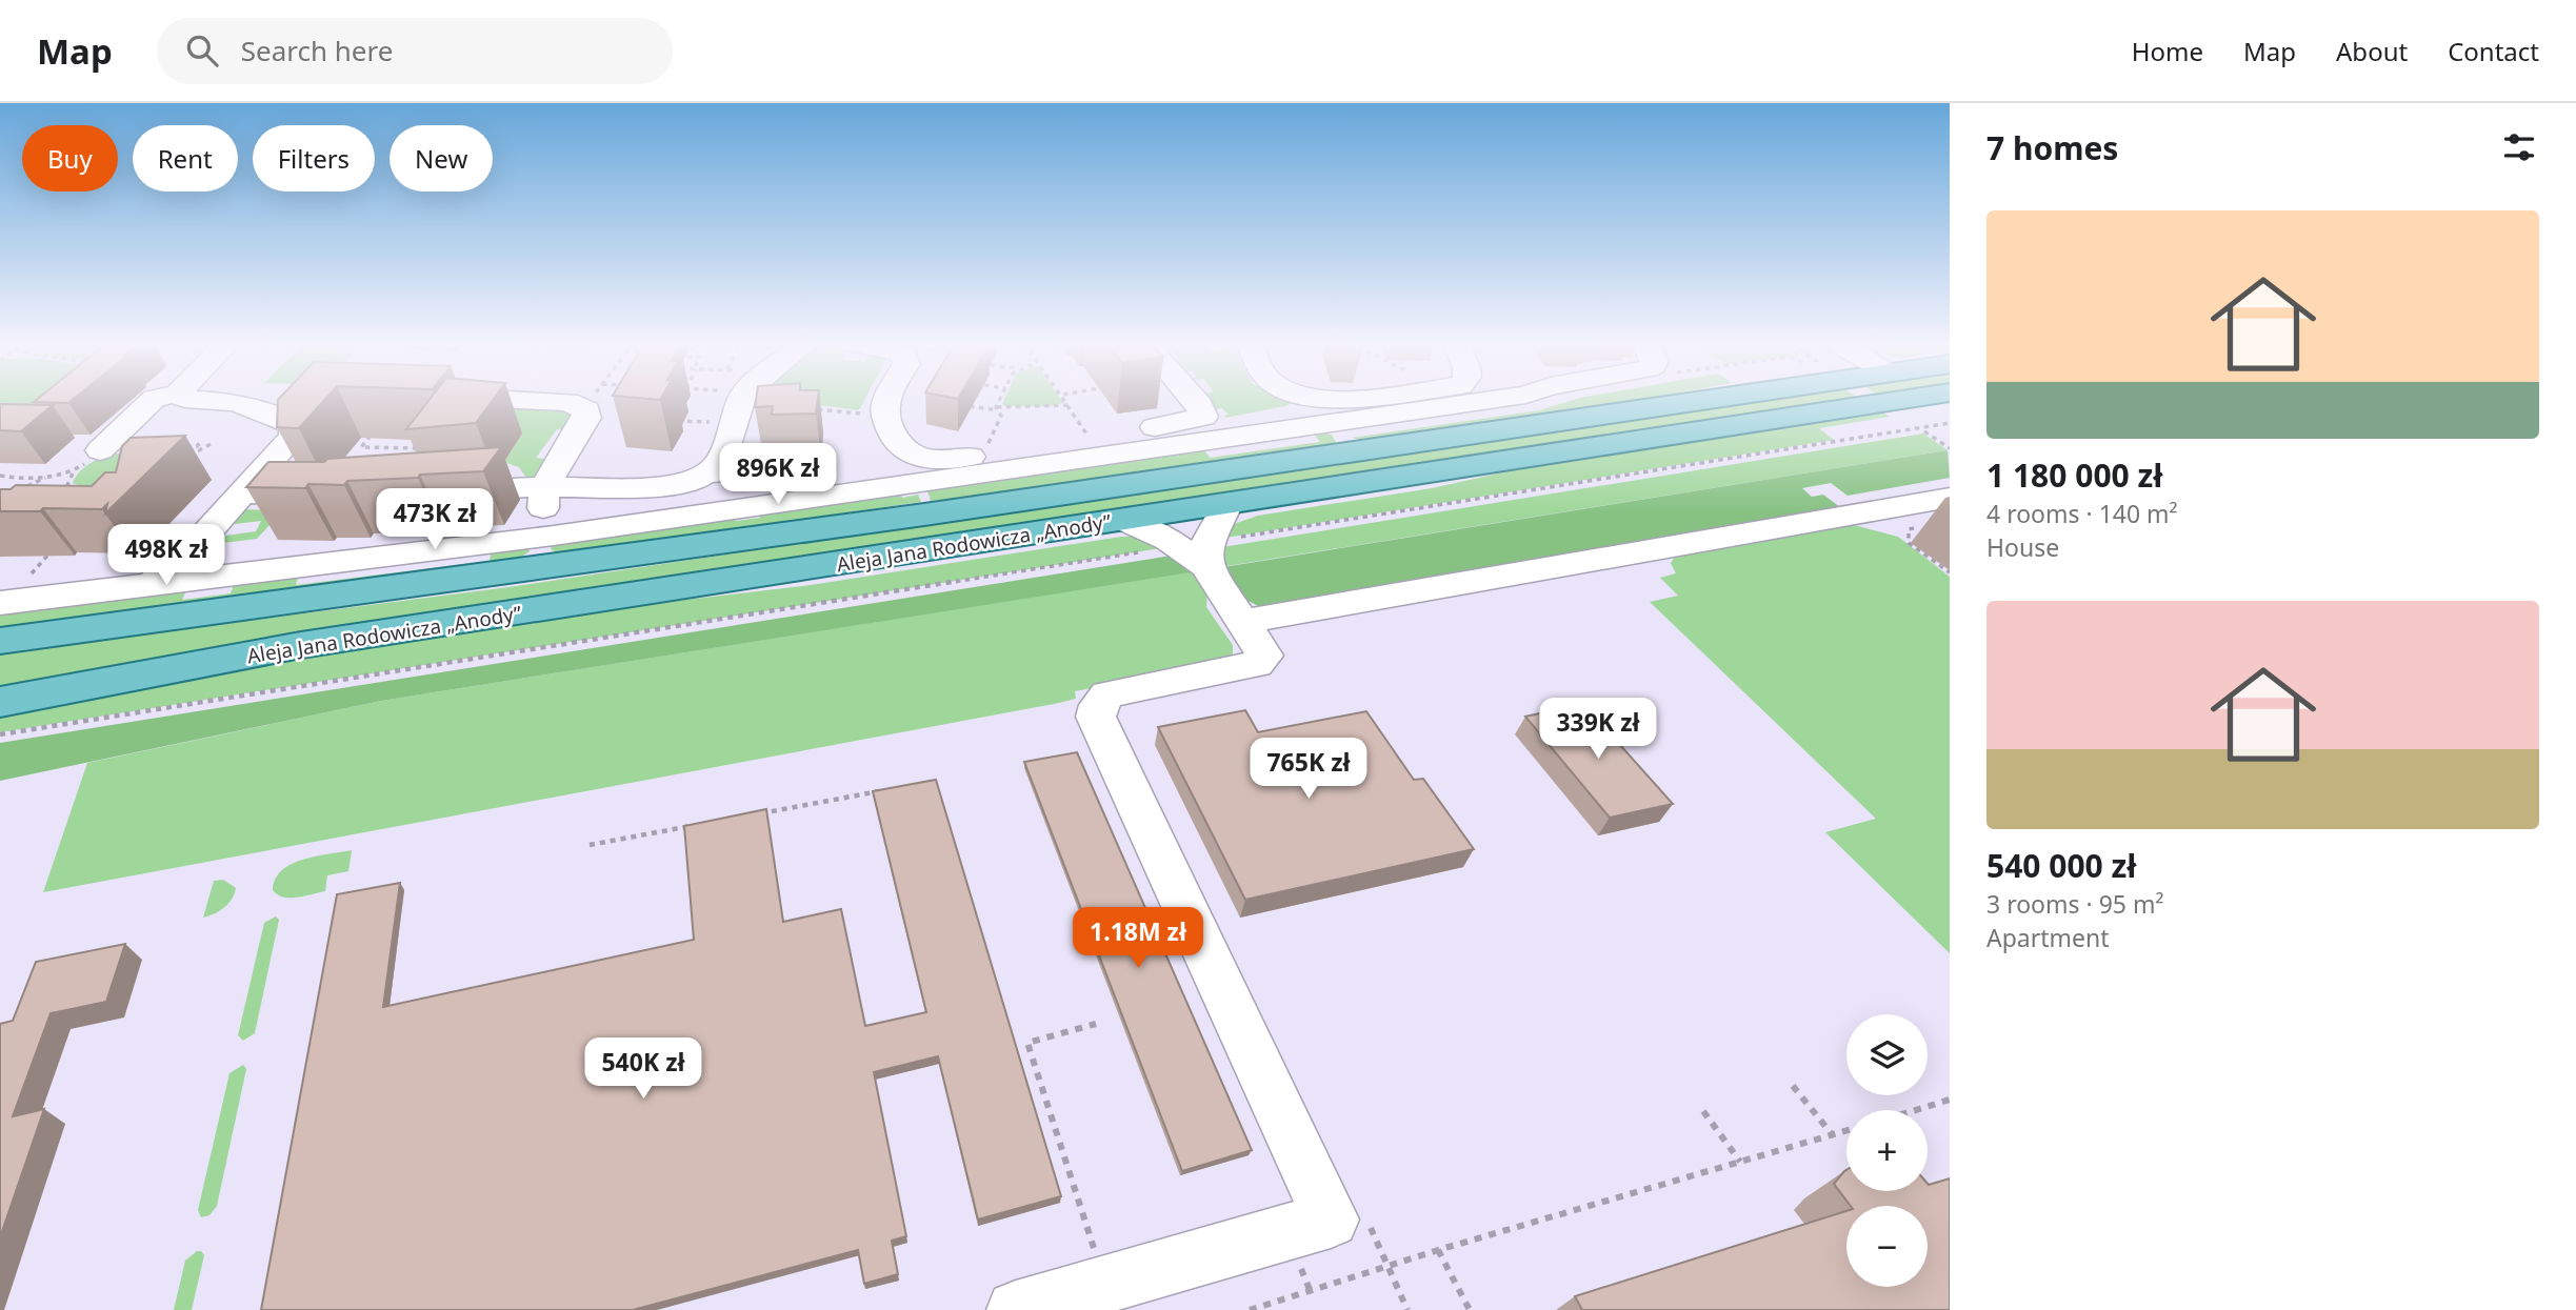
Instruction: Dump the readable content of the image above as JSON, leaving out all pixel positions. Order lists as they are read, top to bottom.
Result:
{
  "streets": {
    "main road": ["Aleja Jana Rodowicza „Anody”"]
  },
  "page": {
    "header": "Map",
    "search": "Search here",
    "nav": [
      "Home",
      "Map",
      "About",
      "Contact"
    ],
    "heading": "7 homes",
    "chip": [
      "Buy",
      "Rent",
      "Filters",
      "New"
    ],
    "list": [
      {
        "name": "1 180 000 zł",
        "note": "4 rooms · 140 m² · House"
      },
      {
        "name": "540 000 zł",
        "note": "3 rooms · 95 m² · Apartment"
      }
    ],
    "price": [
      "896K zł",
      "473K zł",
      "498K zł",
      "339K zł",
      "765K zł",
      "1.18M zł",
      "540K zł"
    ],
    "map_buttons": ["+", "−"]
  }
}
